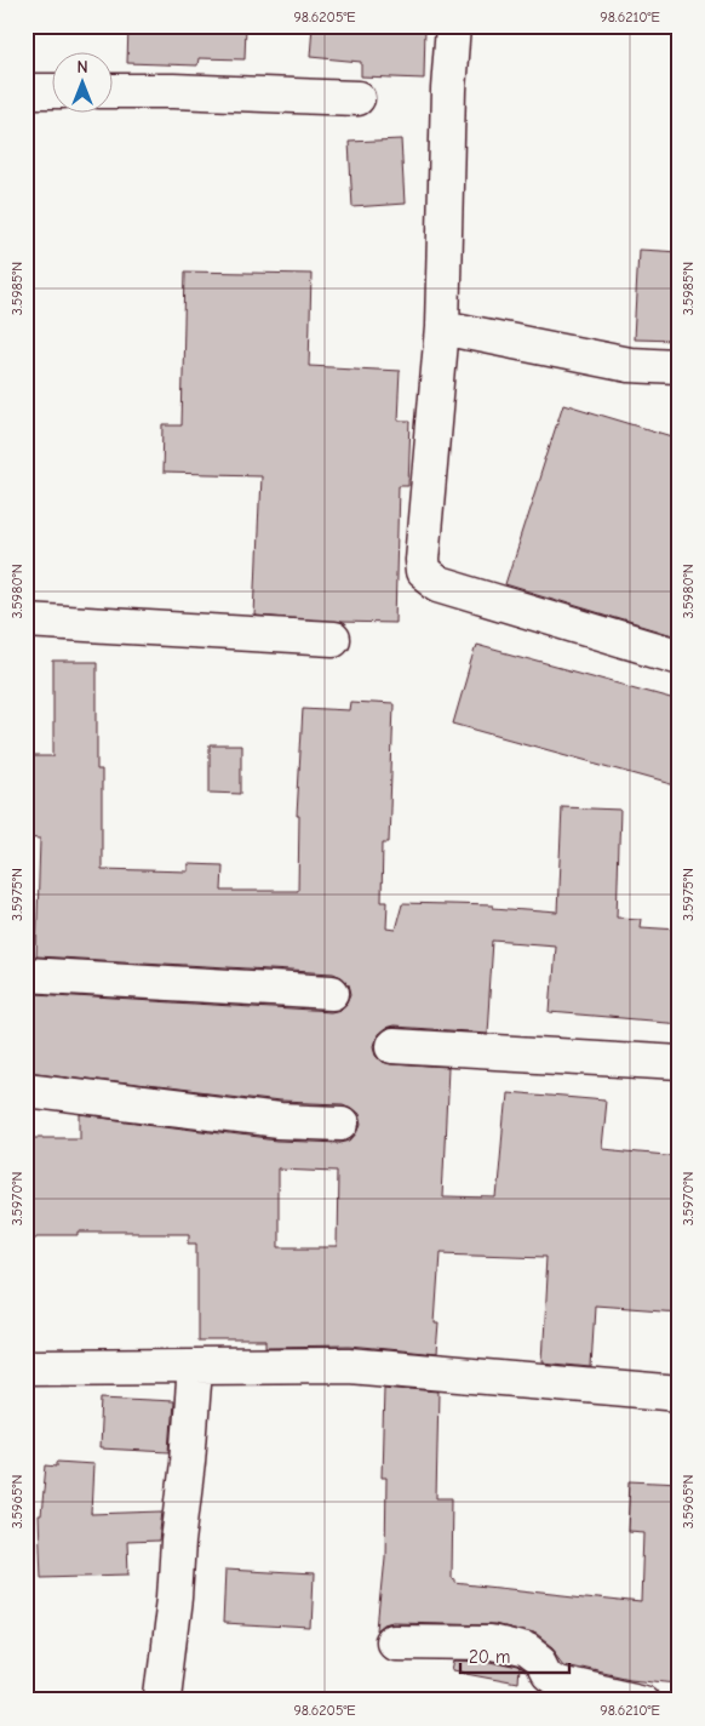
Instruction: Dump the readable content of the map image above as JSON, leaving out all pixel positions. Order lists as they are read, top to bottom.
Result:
{
  "scale_bar": "20 m",
  "north": "top",
  "coordinates": [
    "98.6205°E",
    "98.6210°E",
    "3.5985°N",
    "3.5980°N",
    "3.5975°N",
    "3.5970°N",
    "3.5965°N"
  ]
}
